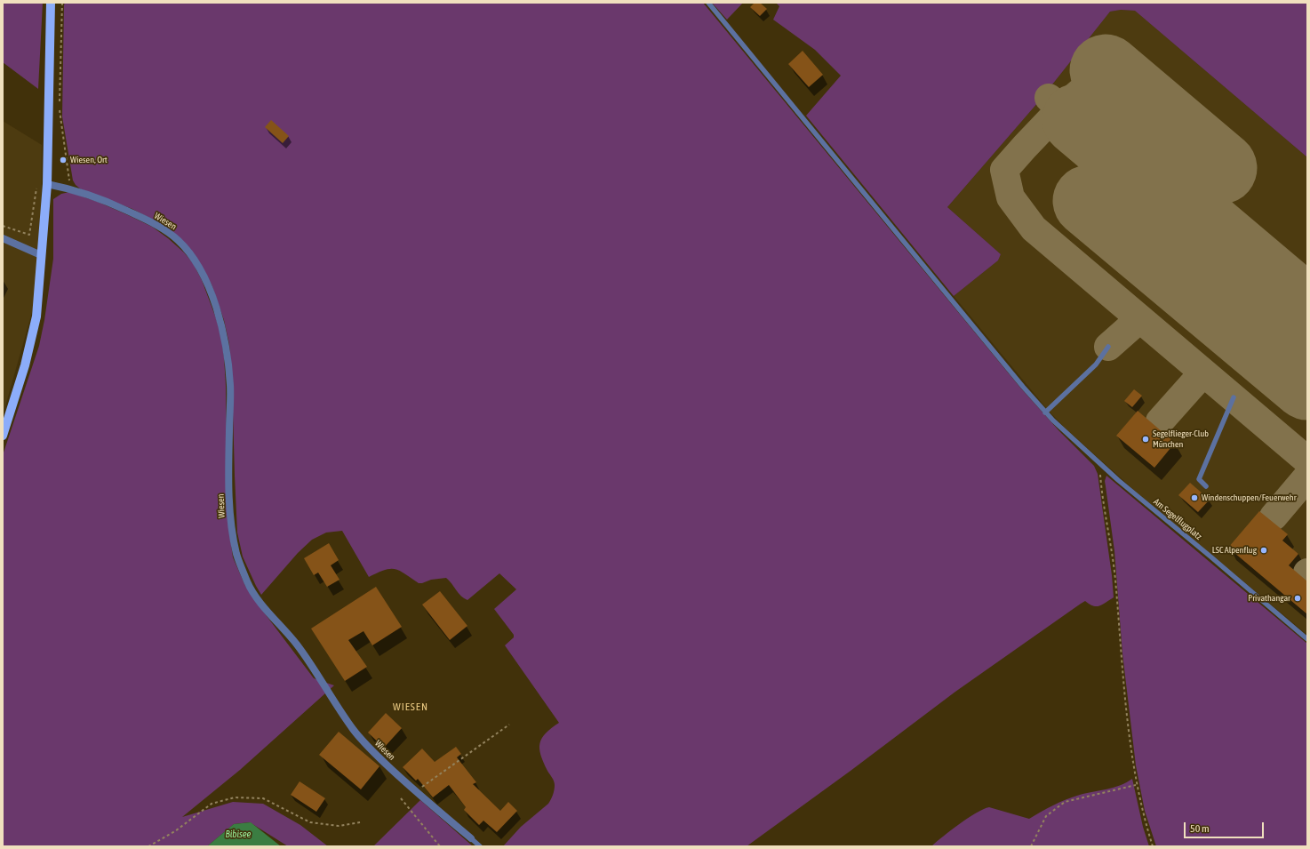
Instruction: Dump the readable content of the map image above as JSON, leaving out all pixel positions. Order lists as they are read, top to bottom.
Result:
{
  "streets": {
    "street": ["Wiesen"],
    "lane": ["Am Segelflugplatz"]
  },
  "districts": ["WIESEN"],
  "water": ["Bibisee"],
  "places": [
    "Wiesen, Ort",
    "Segelflieger-Club München",
    "Windenschuppen/Feuerwehr",
    "LSC Alpenflug",
    "Privathangar"
  ],
  "scale_bar": "50 m"
}
